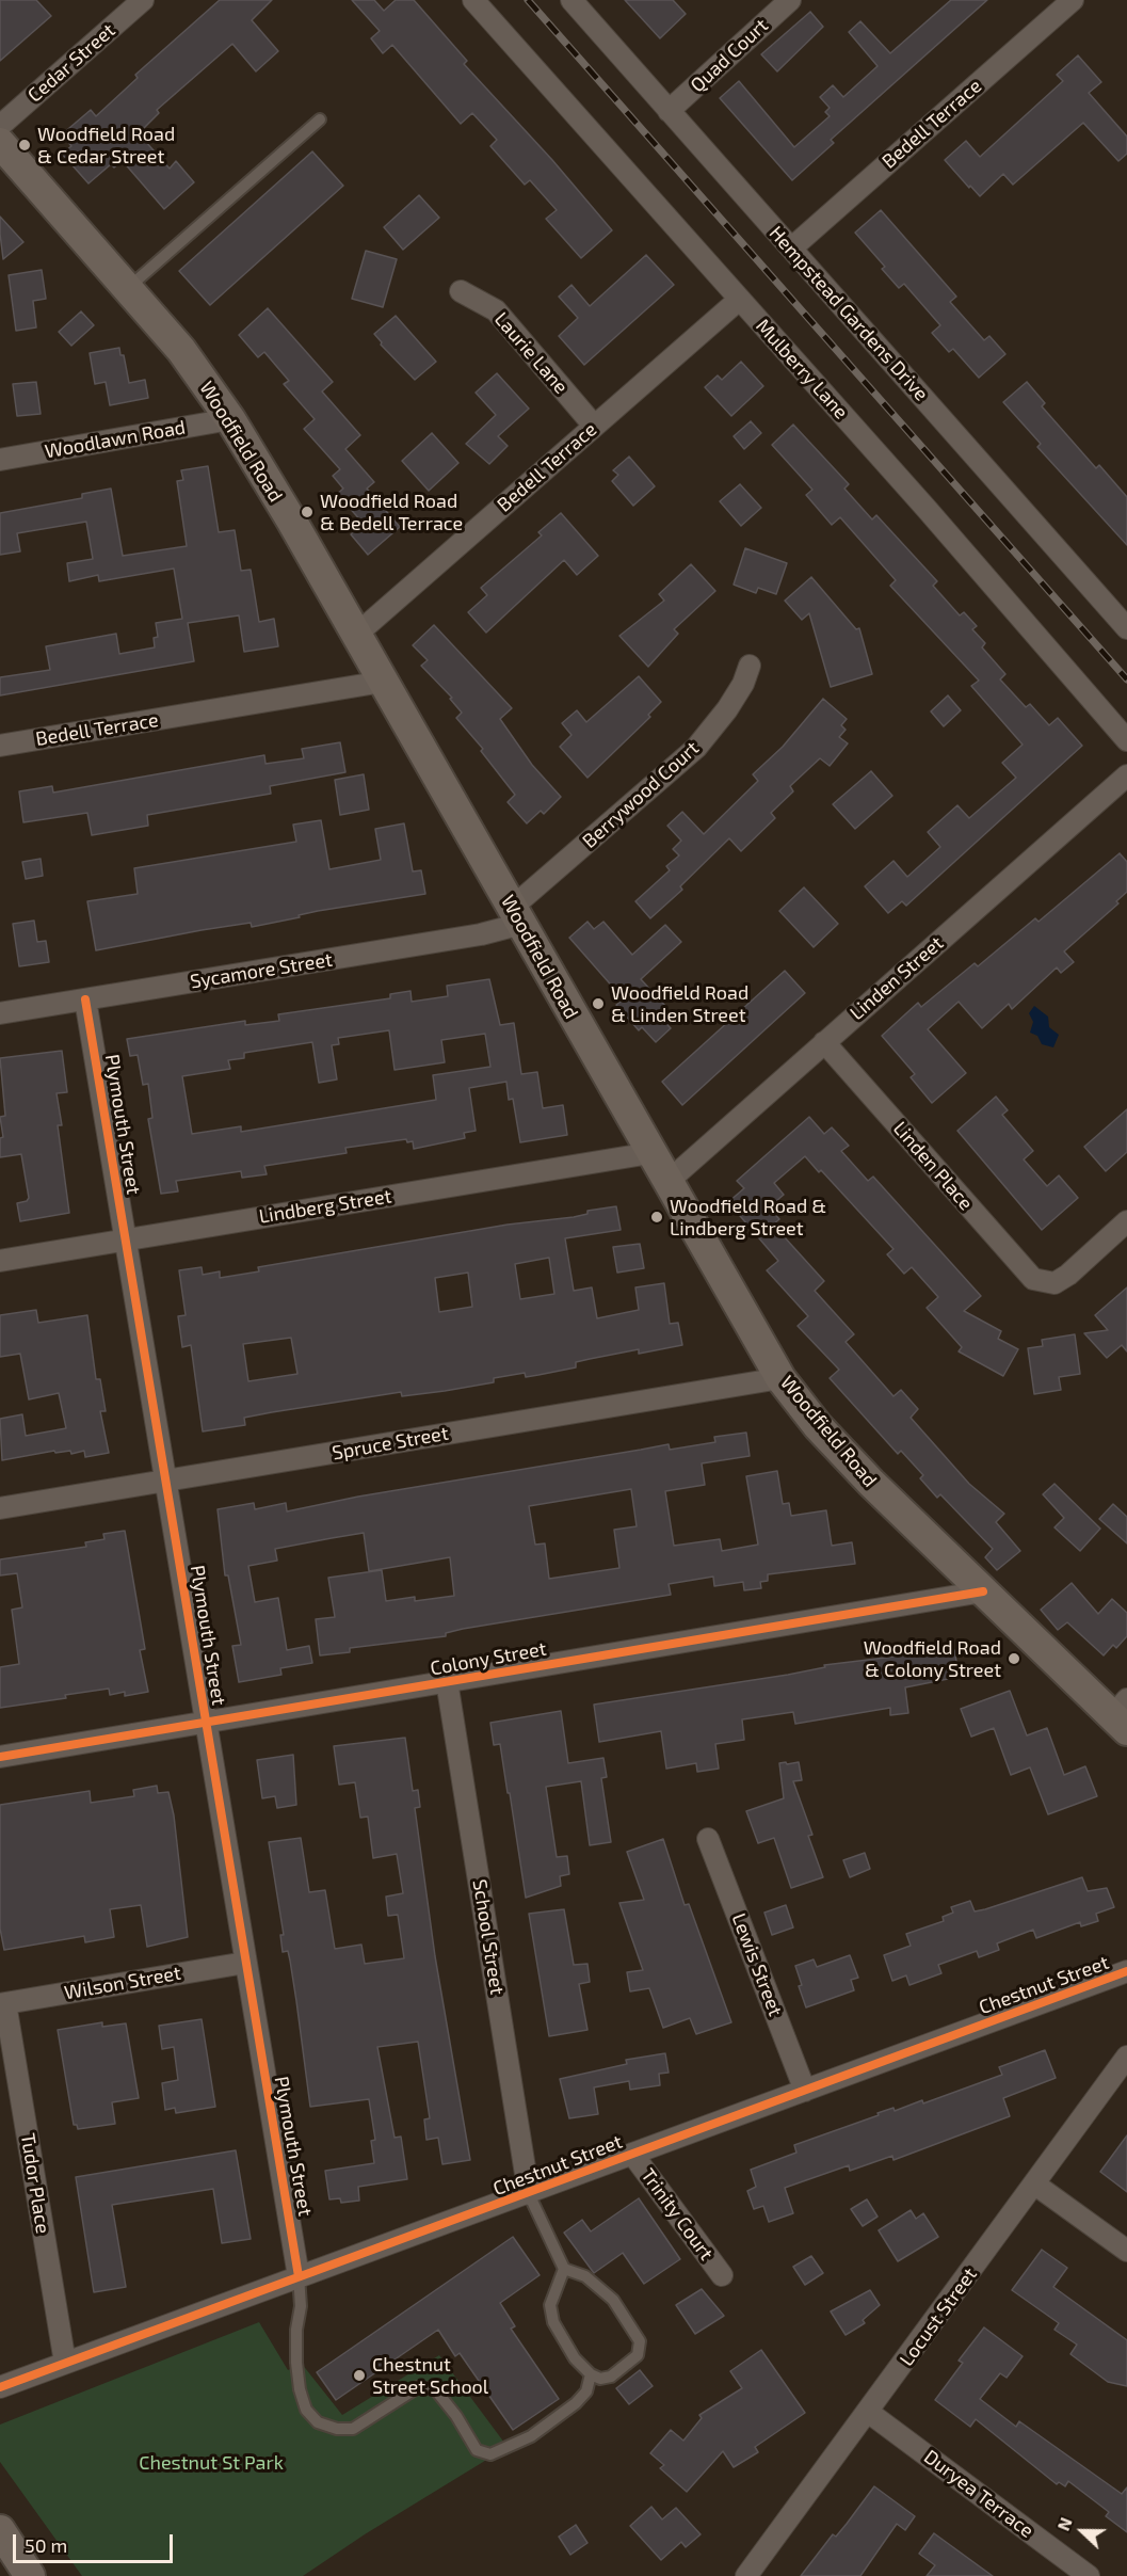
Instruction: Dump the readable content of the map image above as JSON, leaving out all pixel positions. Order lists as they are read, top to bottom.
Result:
{
  "streets": {
    "main road": ["Woodfield Road"],
    "street": [
      "Quad Court",
      "Cedar Street",
      "Bedell Terrace",
      "Hempstead Gardens Drive",
      "Laurie Lane",
      "Mulberry Lane",
      "Woodlawn Road",
      "Berrywood Court",
      "Sycamore Street",
      "Linden Street",
      "Plymouth Street",
      "Linden Place",
      "Lindberg Street",
      "Spruce Street",
      "Colony Street",
      "School Street",
      "Lewis Street",
      "Wilson Street",
      "Chestnut Street",
      "Tudor Place",
      "Trinity Court",
      "Locust Street",
      "Duryea Terrace"
    ]
  },
  "crossings": [
    ["Quad Court", "Hempstead Gardens Drive"],
    ["Bedell Terrace", "Hempstead Gardens Drive"],
    ["Bedell Terrace", "Laurie Lane"],
    ["Bedell Terrace", "Mulberry Lane"],
    ["Bedell Terrace", "Woodfield Road"],
    ["Woodlawn Road", "Woodfield Road"],
    ["Woodfield Road", "Berrywood Court"],
    ["Woodfield Road", "Sycamore Street"],
    ["Woodfield Road", "Linden Street"],
    ["Woodfield Road", "Lindberg Street"],
    ["Woodfield Road", "Spruce Street"],
    ["Woodfield Road", "Colony Street"],
    ["Berrywood Court", "Sycamore Street"],
    ["Sycamore Street", "Plymouth Street"],
    ["Linden Street", "Linden Place"],
    ["Plymouth Street", "Lindberg Street"],
    ["Plymouth Street", "Spruce Street"],
    ["Plymouth Street", "Colony Street"],
    ["Plymouth Street", "Wilson Street"],
    ["Plymouth Street", "Chestnut Street"],
    ["Colony Street", "School Street"],
    ["School Street", "Chestnut Street"],
    ["Lewis Street", "Chestnut Street"],
    ["Wilson Street", "Tudor Place"],
    ["Chestnut Street", "Tudor Place"],
    ["Chestnut Street", "Trinity Court"],
    ["Locust Street", "Duryea Terrace"]
  ],
  "parks": ["Chestnut St Park"],
  "places": [
    "Woodfield Road & Cedar Street",
    "Woodfield Road & Bedell Terrace",
    "Woodfield Road & Linden Street",
    "Woodfield Road & Lindberg Street",
    "Woodfield Road & Colony Street",
    "Chestnut Street School"
  ],
  "scale_bar": "50 m",
  "north": "left"
}
